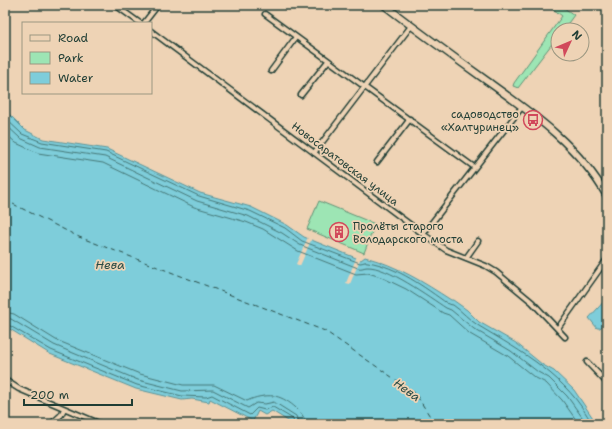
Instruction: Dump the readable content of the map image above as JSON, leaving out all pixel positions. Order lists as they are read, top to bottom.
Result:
{
  "streets": {
    "street": ["Новосаратовская улица"]
  },
  "water": ["Нева"],
  "places": {
    "bus stop": ["садоводство «Халтуринец»"],
    "building": ["Пролёты старого Володарского моста"]
  },
  "legend": ["Road", "Park", "Water"],
  "scale_bar": "200 m",
  "north": "top right"
}
